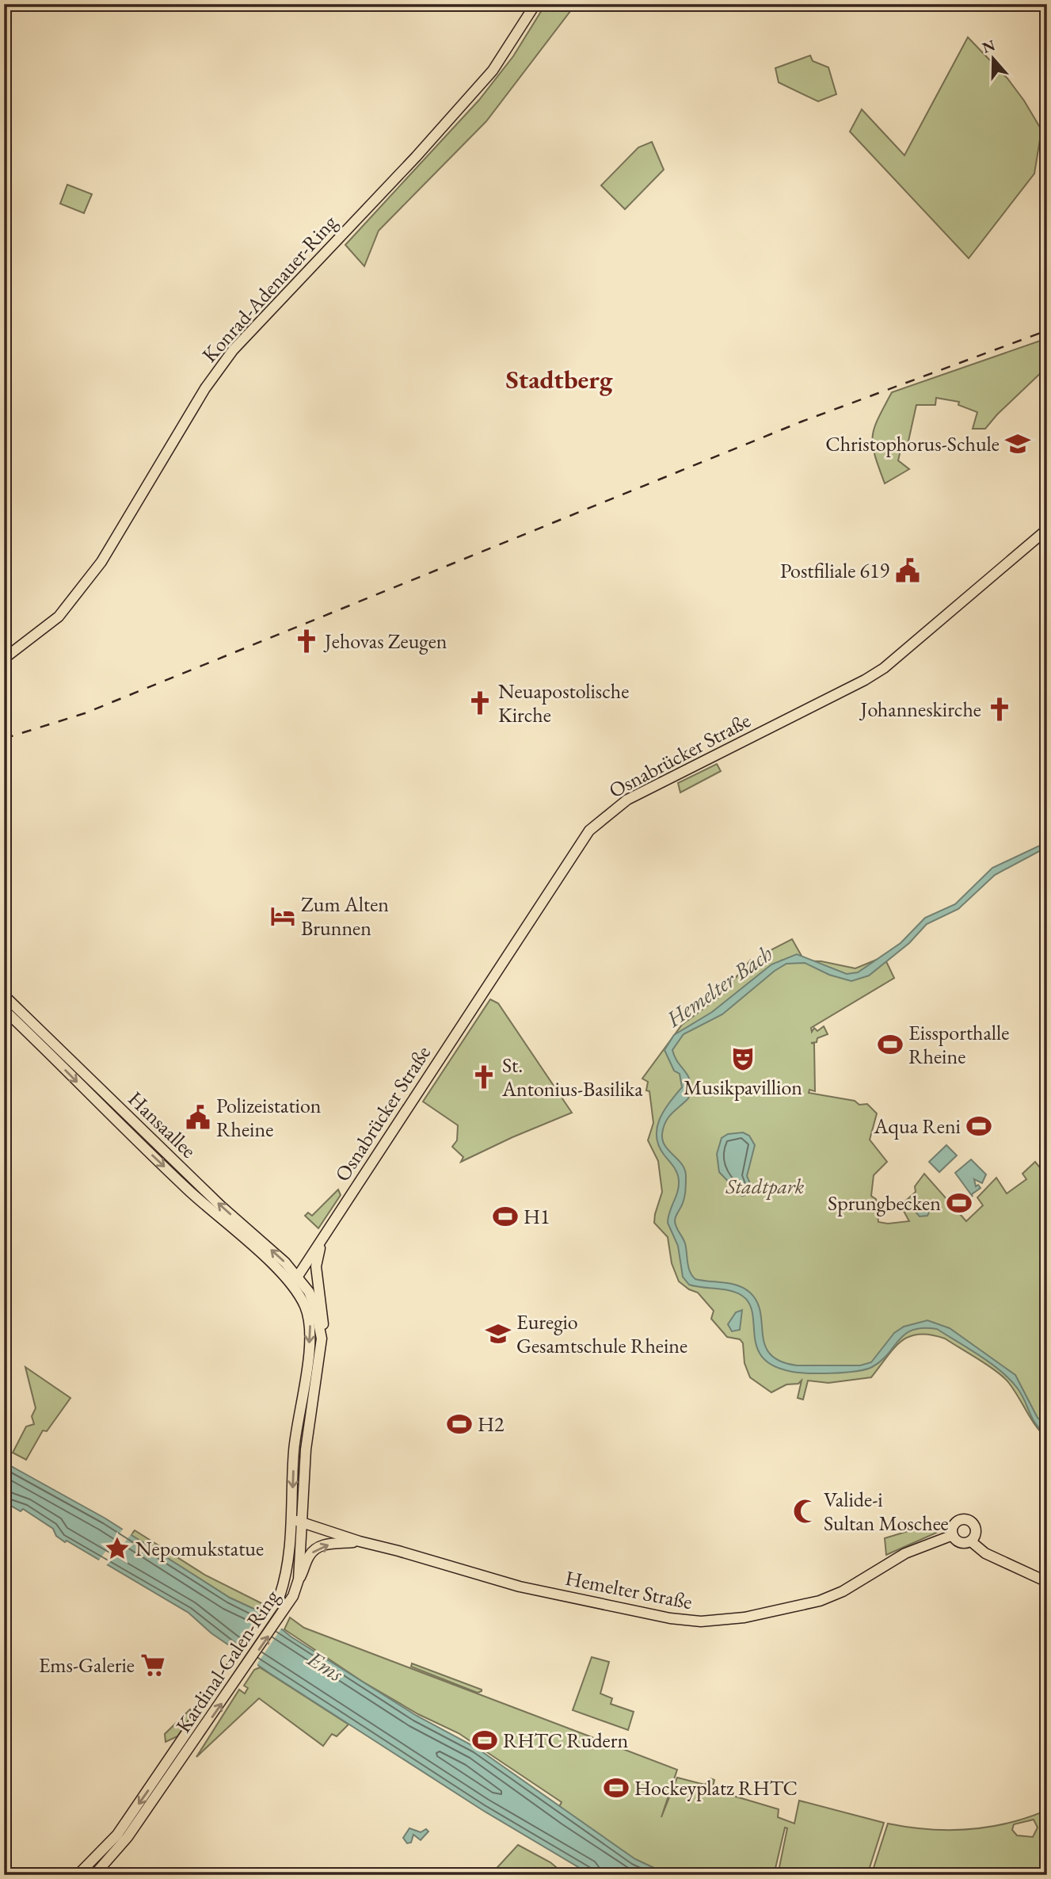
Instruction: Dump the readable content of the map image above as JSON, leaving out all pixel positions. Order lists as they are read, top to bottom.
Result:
{
  "streets": {
    "main road": [
      "Konrad-Adenauer-Ring",
      "Osnabrücker Straße",
      "Hansaallee",
      "Hemelter Straße",
      "Kardinal-Galen-Ring"
    ]
  },
  "crossings": [
    ["Osnabrücker Straße", "Hansaallee"],
    ["Osnabrücker Straße", "Kardinal-Galen-Ring"],
    ["Hansaallee", "Kardinal-Galen-Ring"],
    ["Hemelter Straße", "Kardinal-Galen-Ring"]
  ],
  "districts": ["Stadtberg"],
  "water": ["Hemelter Bach", "Ems"],
  "parks": ["Stadtpark"],
  "places": {
    "school or university": ["Christophorus-Schule", "Euregio Gesamtschule Rheine"],
    "public building": ["Postfiliale 619", "Polizeistation Rheine"],
    "church": [
      "Jehovas Zeugen",
      "Neuapostolische Kirche",
      "Johanneskirche",
      "St. Antonius-Basilika"
    ],
    "hotel": ["Zum Alten Brunnen"],
    "sports": [
      "Eissporthalle Rheine",
      "Aqua Reni",
      "Sprungbecken",
      "H1",
      "H2",
      "RHTC Rudern",
      "Hockeyplatz RHTC"
    ],
    "theatre": ["Musikpavillion"],
    "mosque": ["Valide-i Sultan Moschee"],
    "place": ["Nepomukstatue"],
    "supermarket": ["Ems-Galerie"]
  },
  "north": "top"
}
